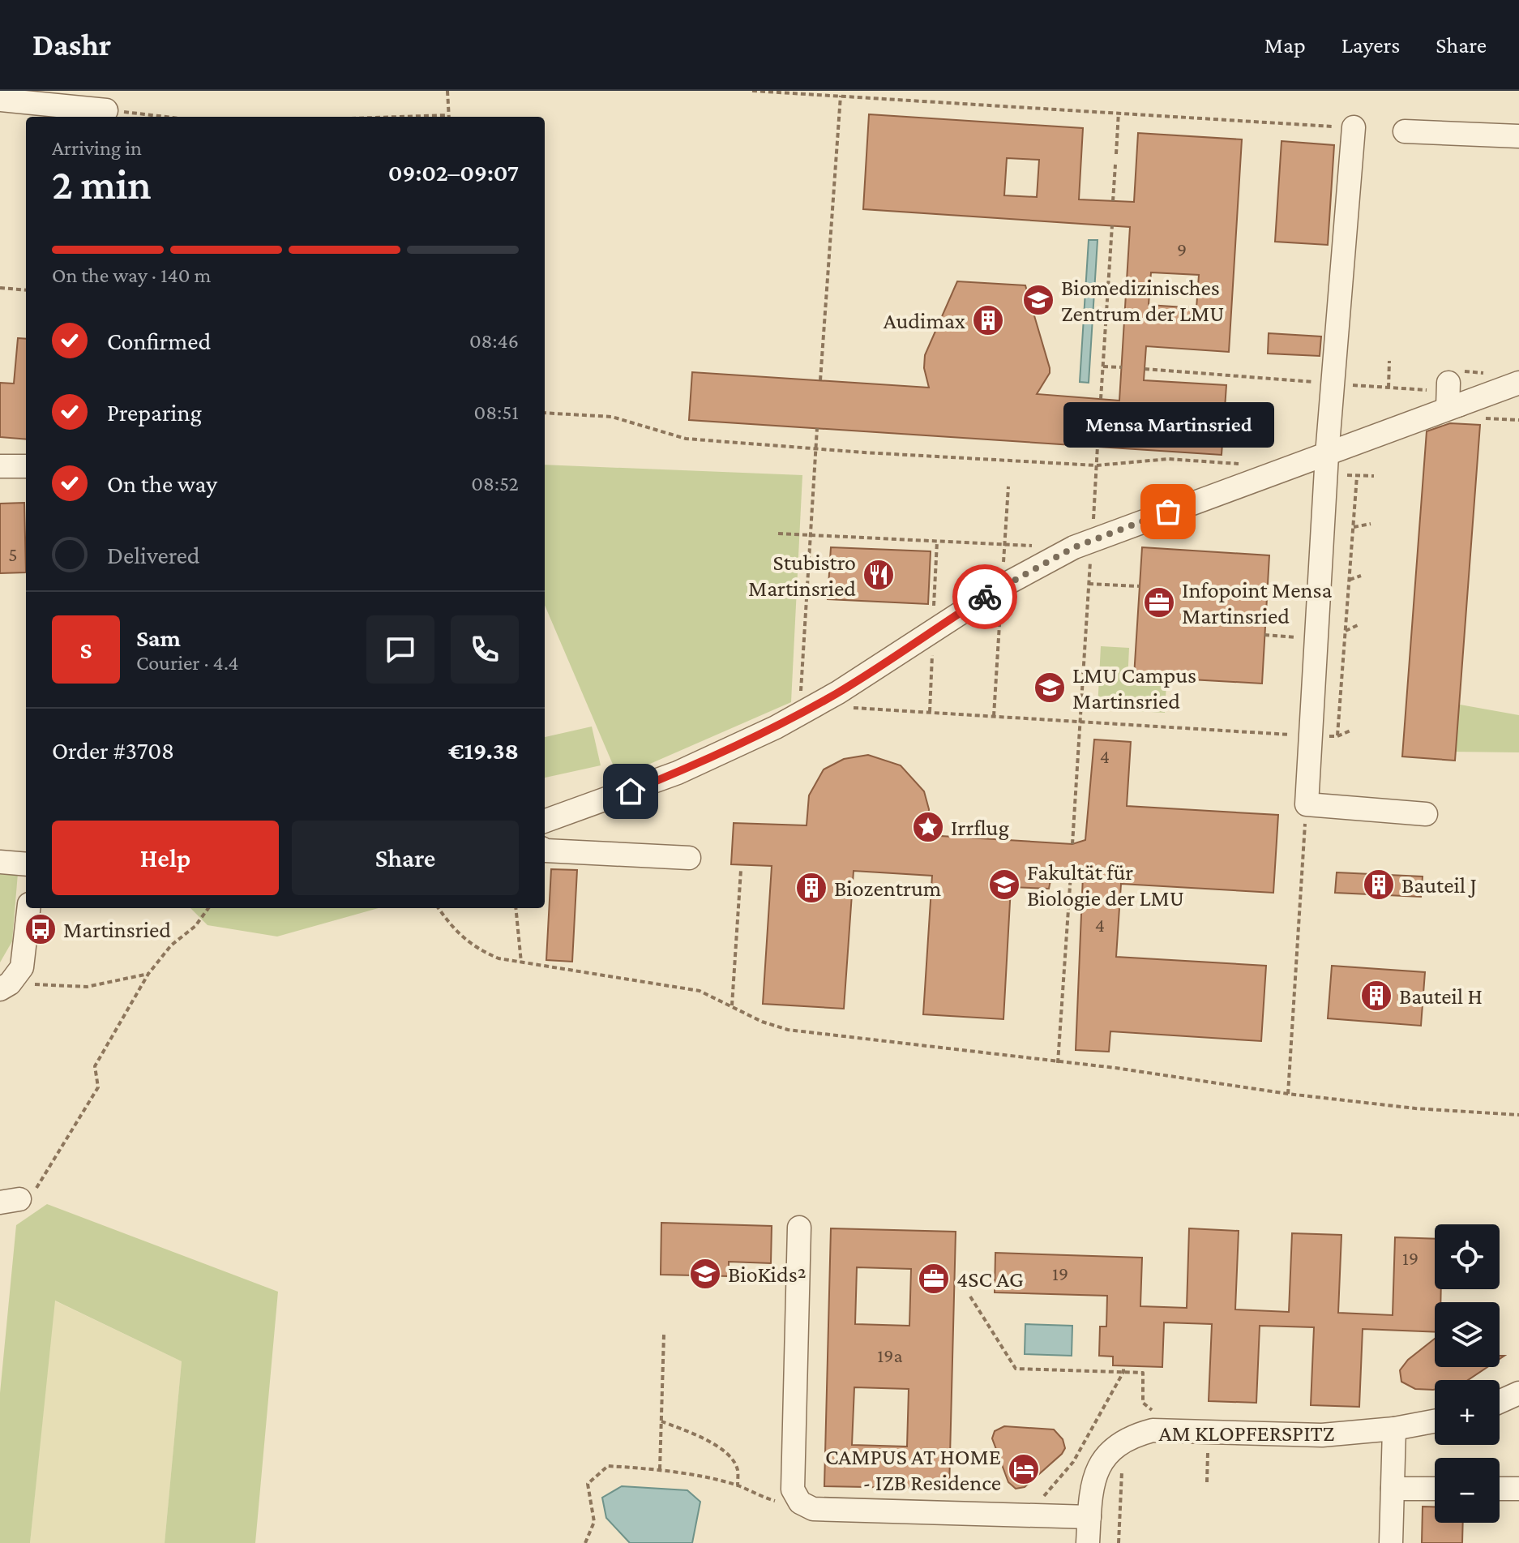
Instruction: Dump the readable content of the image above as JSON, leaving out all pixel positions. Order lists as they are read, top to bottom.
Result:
{
  "streets": {
    "street": ["AM KLOPFERSPITZ"]
  },
  "places": {
    "school or university": [
      "Biomedizinisches Zentrum der LMU",
      "LMU Campus Martinsried",
      "Fakultät für Biologie der LMU",
      "BioKids²"
    ],
    "building": [
      "Audimax",
      "Bauteil J",
      "Biozentrum",
      "Bauteil H"
    ],
    "other": ["Mensa Martinsried"],
    "restaurant": ["Stubistro Martinsried"],
    "office": ["Infopoint Mensa Martinsried", "4SC AG"],
    "place": ["Irrflug"],
    "bus stop": ["Martinsried"],
    "hotel": ["CAMPUS AT HOME - IZB Residence"]
  },
  "house_numbers": [
    "9",
    "5",
    "4",
    "4",
    "19",
    "19",
    "19a"
  ],
  "page": {
    "header": "Dashr",
    "nav": ["Map", "Layers", "Share"],
    "heading": ["2 min", "Arriving in", "09:02–09:07"],
    "panel": [
      "Sam",
      "Courier · 4.4",
      "Order #3708",
      "€19.38"
    ],
    "bar": "On the way · 140 m",
    "list": [
      ["Confirmed", "08:46"],
      ["Preparing", "08:51"],
      ["On the way", "08:52"],
      "Delivered"
    ],
    "bubble": "Mensa Martinsried",
    "round": "S",
    "buttons": ["Help", "Share"],
    "map_buttons": ["+", "−"]
  }
}
